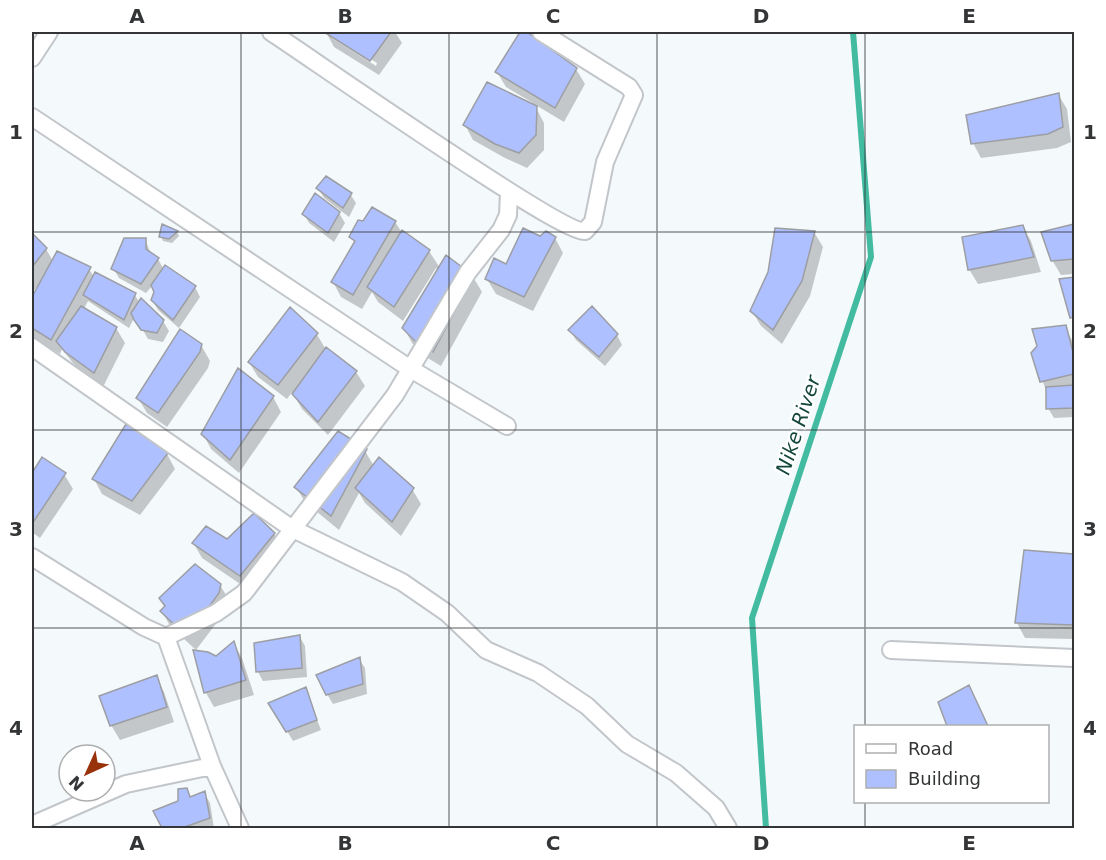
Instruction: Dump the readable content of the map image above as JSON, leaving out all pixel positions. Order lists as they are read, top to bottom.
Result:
{
  "water": ["Nike River"],
  "legend": ["Road", "Building"],
  "north": "bottom left",
  "grid": {
    "columns": [
      "A",
      "B",
      "C",
      "D",
      "E"
    ],
    "rows": [
      "1",
      "2",
      "3",
      "4"
    ]
  }
}
